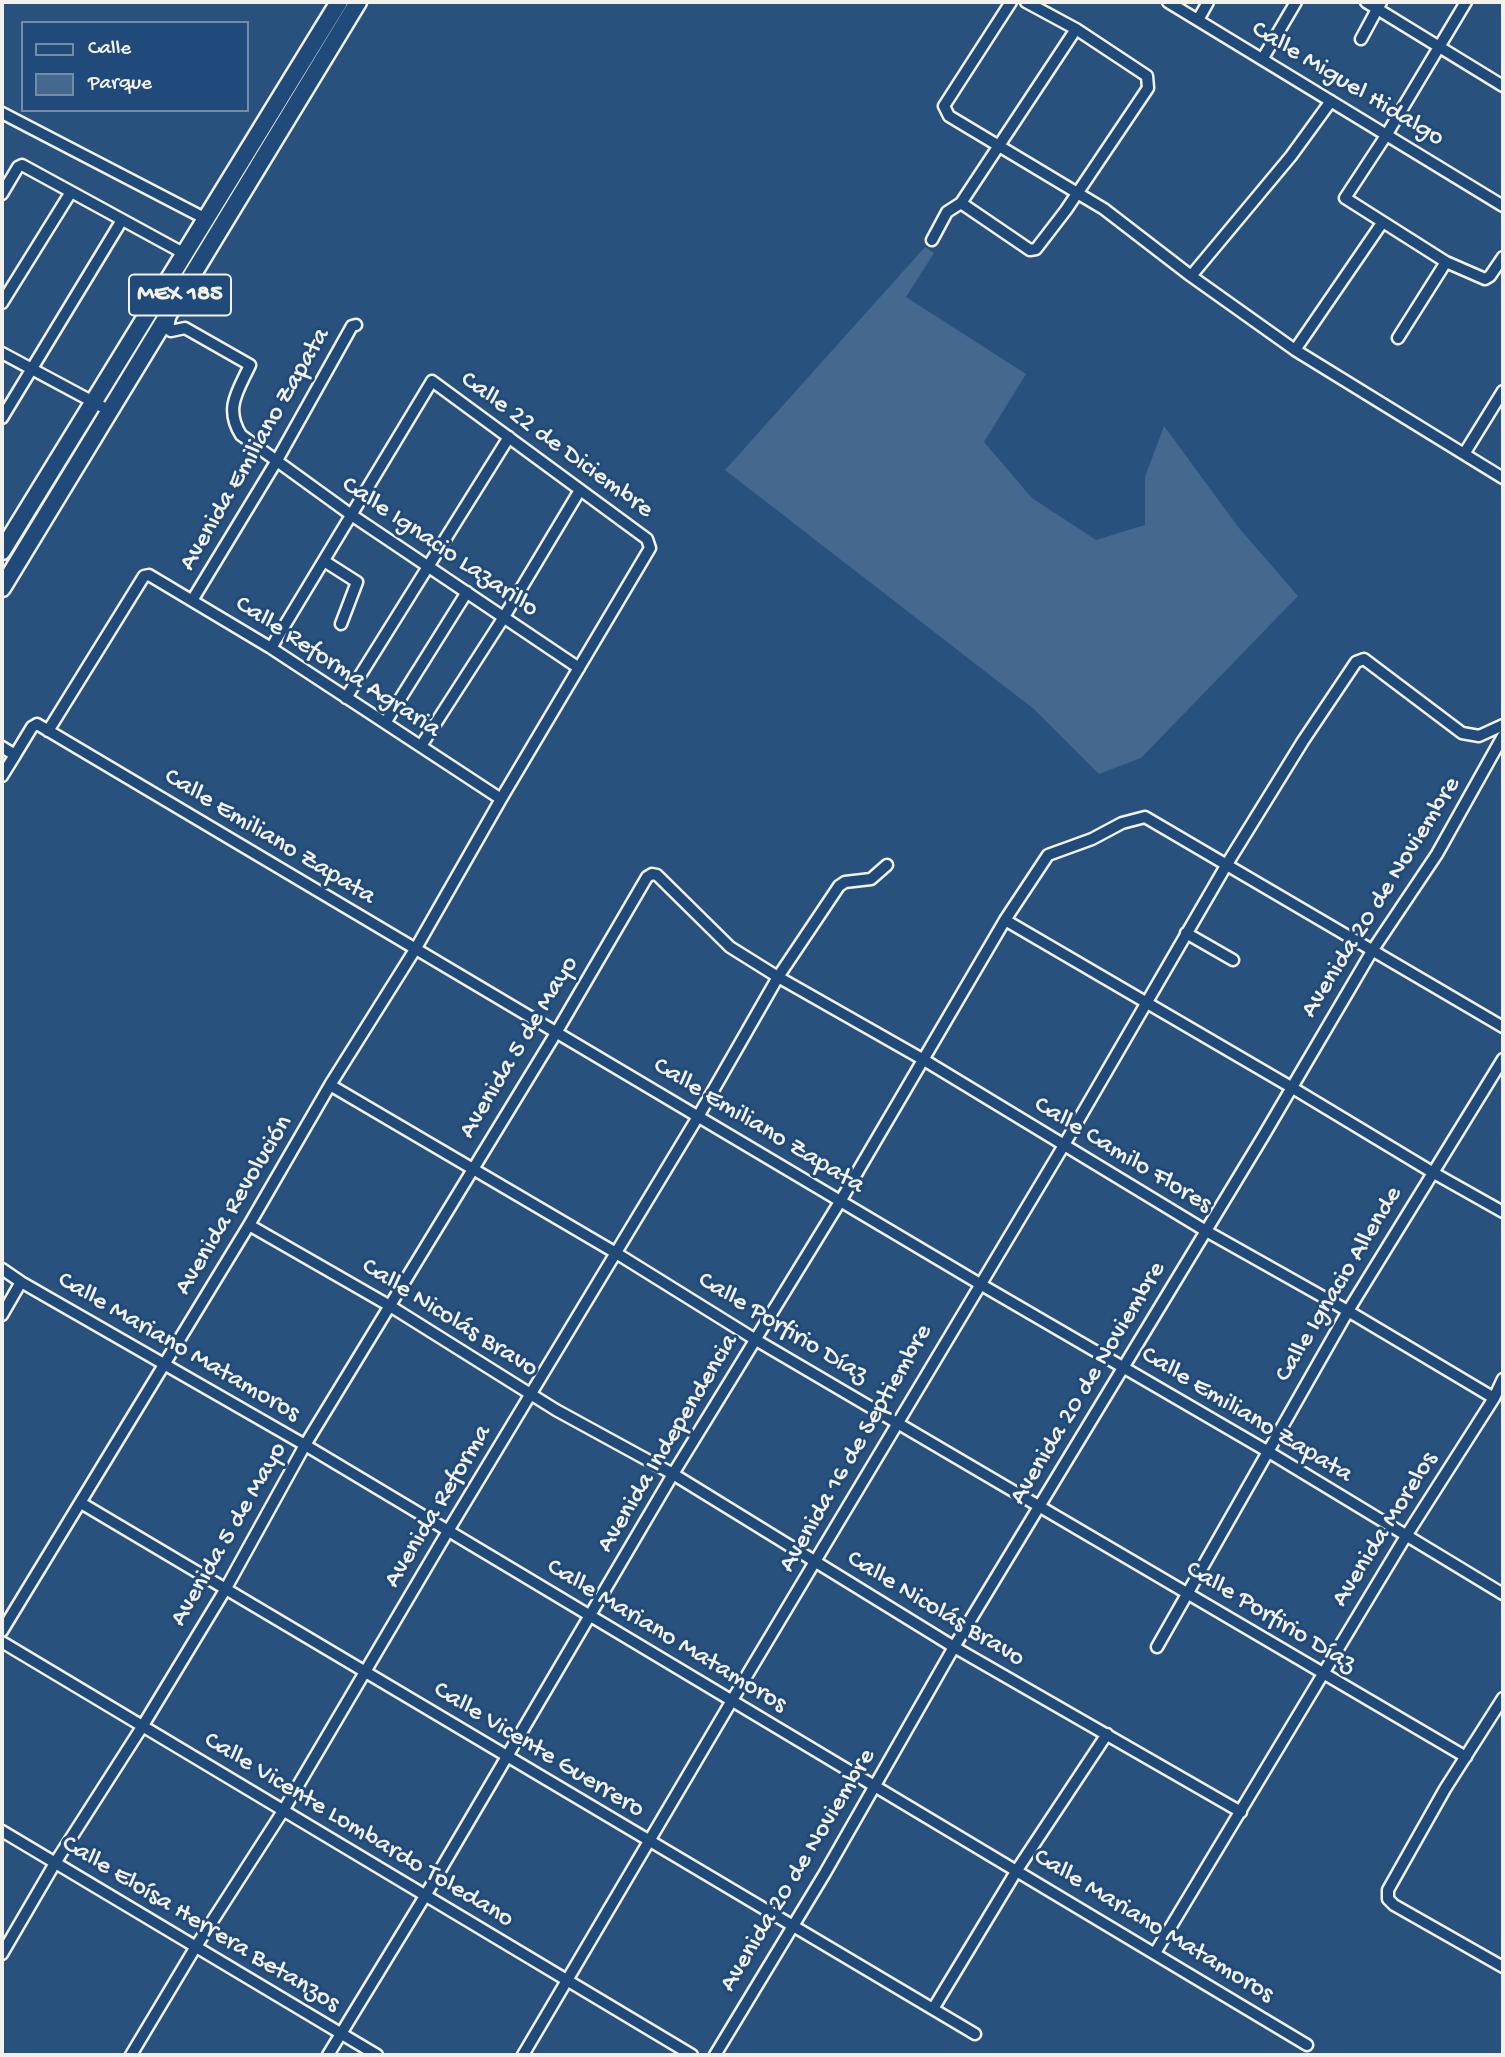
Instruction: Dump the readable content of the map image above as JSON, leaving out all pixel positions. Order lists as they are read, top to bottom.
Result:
{
  "streets": {
    "main road": ["MEX 185"],
    "street": [
      "Calle Miguel Hidalgo",
      "Calle 22 de Diciembre",
      "Avenida Emiliano Zapata",
      "Calle Ignacio Lazarillo",
      "Calle Reforma Agraria",
      "Calle Emiliano Zapata",
      "Avenida 20 de Noviembre",
      "Avenida 5 de Mayo",
      "Calle Camilo Flores",
      "Avenida Revolución",
      "Calle Ignacio Allende",
      "Calle Nicolás Bravo",
      "Calle Porfirio Díaz",
      "Calle Mariano Matamoros",
      "Avenida Independencia",
      "Avenida 16 de Septiembre",
      "Avenida Reforma",
      "Avenida Morelos",
      "Calle Vicente Guerrero",
      "Calle Vicente Lombardo Toledano",
      "Calle Eloísa Herrera Betanzos"
    ]
  },
  "crossings": [
    ["MEX 185", "Calle Ignacio Lazarillo"],
    ["Calle 22 de Diciembre", "Calle Ignacio Lazarillo"],
    ["Calle 22 de Diciembre", "Avenida Revolución"],
    ["Avenida Emiliano Zapata", "Calle Ignacio Lazarillo"],
    ["Avenida Emiliano Zapata", "Calle Reforma Agraria"],
    ["Calle Ignacio Lazarillo", "Avenida Revolución"],
    ["Calle Reforma Agraria", "Calle Emiliano Zapata"],
    ["Calle Reforma Agraria", "Avenida Revolución"],
    ["Calle Emiliano Zapata", "Avenida 20 de Noviembre"],
    ["Calle Emiliano Zapata", "Avenida 5 de Mayo"],
    ["Calle Emiliano Zapata", "Avenida Revolución"],
    ["Calle Emiliano Zapata", "Calle Ignacio Allende"],
    ["Calle Emiliano Zapata", "Avenida Independencia"],
    ["Calle Emiliano Zapata", "Avenida 16 de Septiembre"],
    ["Calle Emiliano Zapata", "Avenida Reforma"],
    ["Calle Emiliano Zapata", "Avenida Morelos"],
    ["Avenida 20 de Noviembre", "Calle Camilo Flores"],
    ["Avenida 20 de Noviembre", "Calle Nicolás Bravo"],
    ["Avenida 20 de Noviembre", "Calle Porfirio Díaz"],
    ["Avenida 20 de Noviembre", "Calle Mariano Matamoros"],
    ["Avenida 20 de Noviembre", "Calle Vicente Guerrero"],
    ["Avenida 5 de Mayo", "Calle Camilo Flores"],
    ["Avenida 5 de Mayo", "Calle Nicolás Bravo"],
    ["Avenida 5 de Mayo", "Calle Porfirio Díaz"],
    ["Avenida 5 de Mayo", "Calle Mariano Matamoros"],
    ["Avenida 5 de Mayo", "Calle Vicente Guerrero"],
    ["Avenida 5 de Mayo", "Calle Vicente Lombardo Toledano"],
    ["Avenida 5 de Mayo", "Calle Eloísa Herrera Betanzos"],
    ["Calle Camilo Flores", "Calle Ignacio Allende"],
    ["Calle Camilo Flores", "Avenida Independencia"],
    ["Calle Camilo Flores", "Avenida 16 de Septiembre"],
    ["Calle Camilo Flores", "Avenida Reforma"],
    ["Calle Camilo Flores", "Avenida Morelos"],
    ["Avenida Revolución", "Calle Nicolás Bravo"],
    ["Avenida Revolución", "Calle Porfirio Díaz"],
    ["Avenida Revolución", "Calle Mariano Matamoros"],
    ["Avenida Revolución", "Calle Vicente Guerrero"],
    ["Calle Ignacio Allende", "Calle Porfirio Díaz"],
    ["Calle Nicolás Bravo", "Avenida Independencia"],
    ["Calle Nicolás Bravo", "Avenida 16 de Septiembre"],
    ["Calle Nicolás Bravo", "Avenida Reforma"],
    ["Calle Nicolás Bravo", "Avenida Morelos"],
    ["Calle Porfirio Díaz", "Avenida Independencia"],
    ["Calle Porfirio Díaz", "Avenida 16 de Septiembre"],
    ["Calle Porfirio Díaz", "Avenida Reforma"],
    ["Calle Porfirio Díaz", "Avenida Morelos"],
    ["Calle Mariano Matamoros", "Avenida Independencia"],
    ["Calle Mariano Matamoros", "Avenida 16 de Septiembre"],
    ["Calle Mariano Matamoros", "Avenida Reforma"],
    ["Calle Mariano Matamoros", "Avenida Morelos"],
    ["Avenida Independencia", "Avenida 16 de Septiembre"],
    ["Avenida Independencia", "Calle Vicente Guerrero"],
    ["Avenida Independencia", "Calle Vicente Lombardo Toledano"],
    ["Avenida Independencia", "Calle Eloísa Herrera Betanzos"],
    ["Avenida 16 de Septiembre", "Calle Vicente Guerrero"],
    ["Avenida 16 de Septiembre", "Calle Vicente Lombardo Toledano"],
    ["Avenida Reforma", "Calle Vicente Guerrero"],
    ["Avenida Reforma", "Calle Vicente Lombardo Toledano"],
    ["Avenida Reforma", "Calle Eloísa Herrera Betanzos"]
  ],
  "legend": ["Calle", "Parque"]
}
